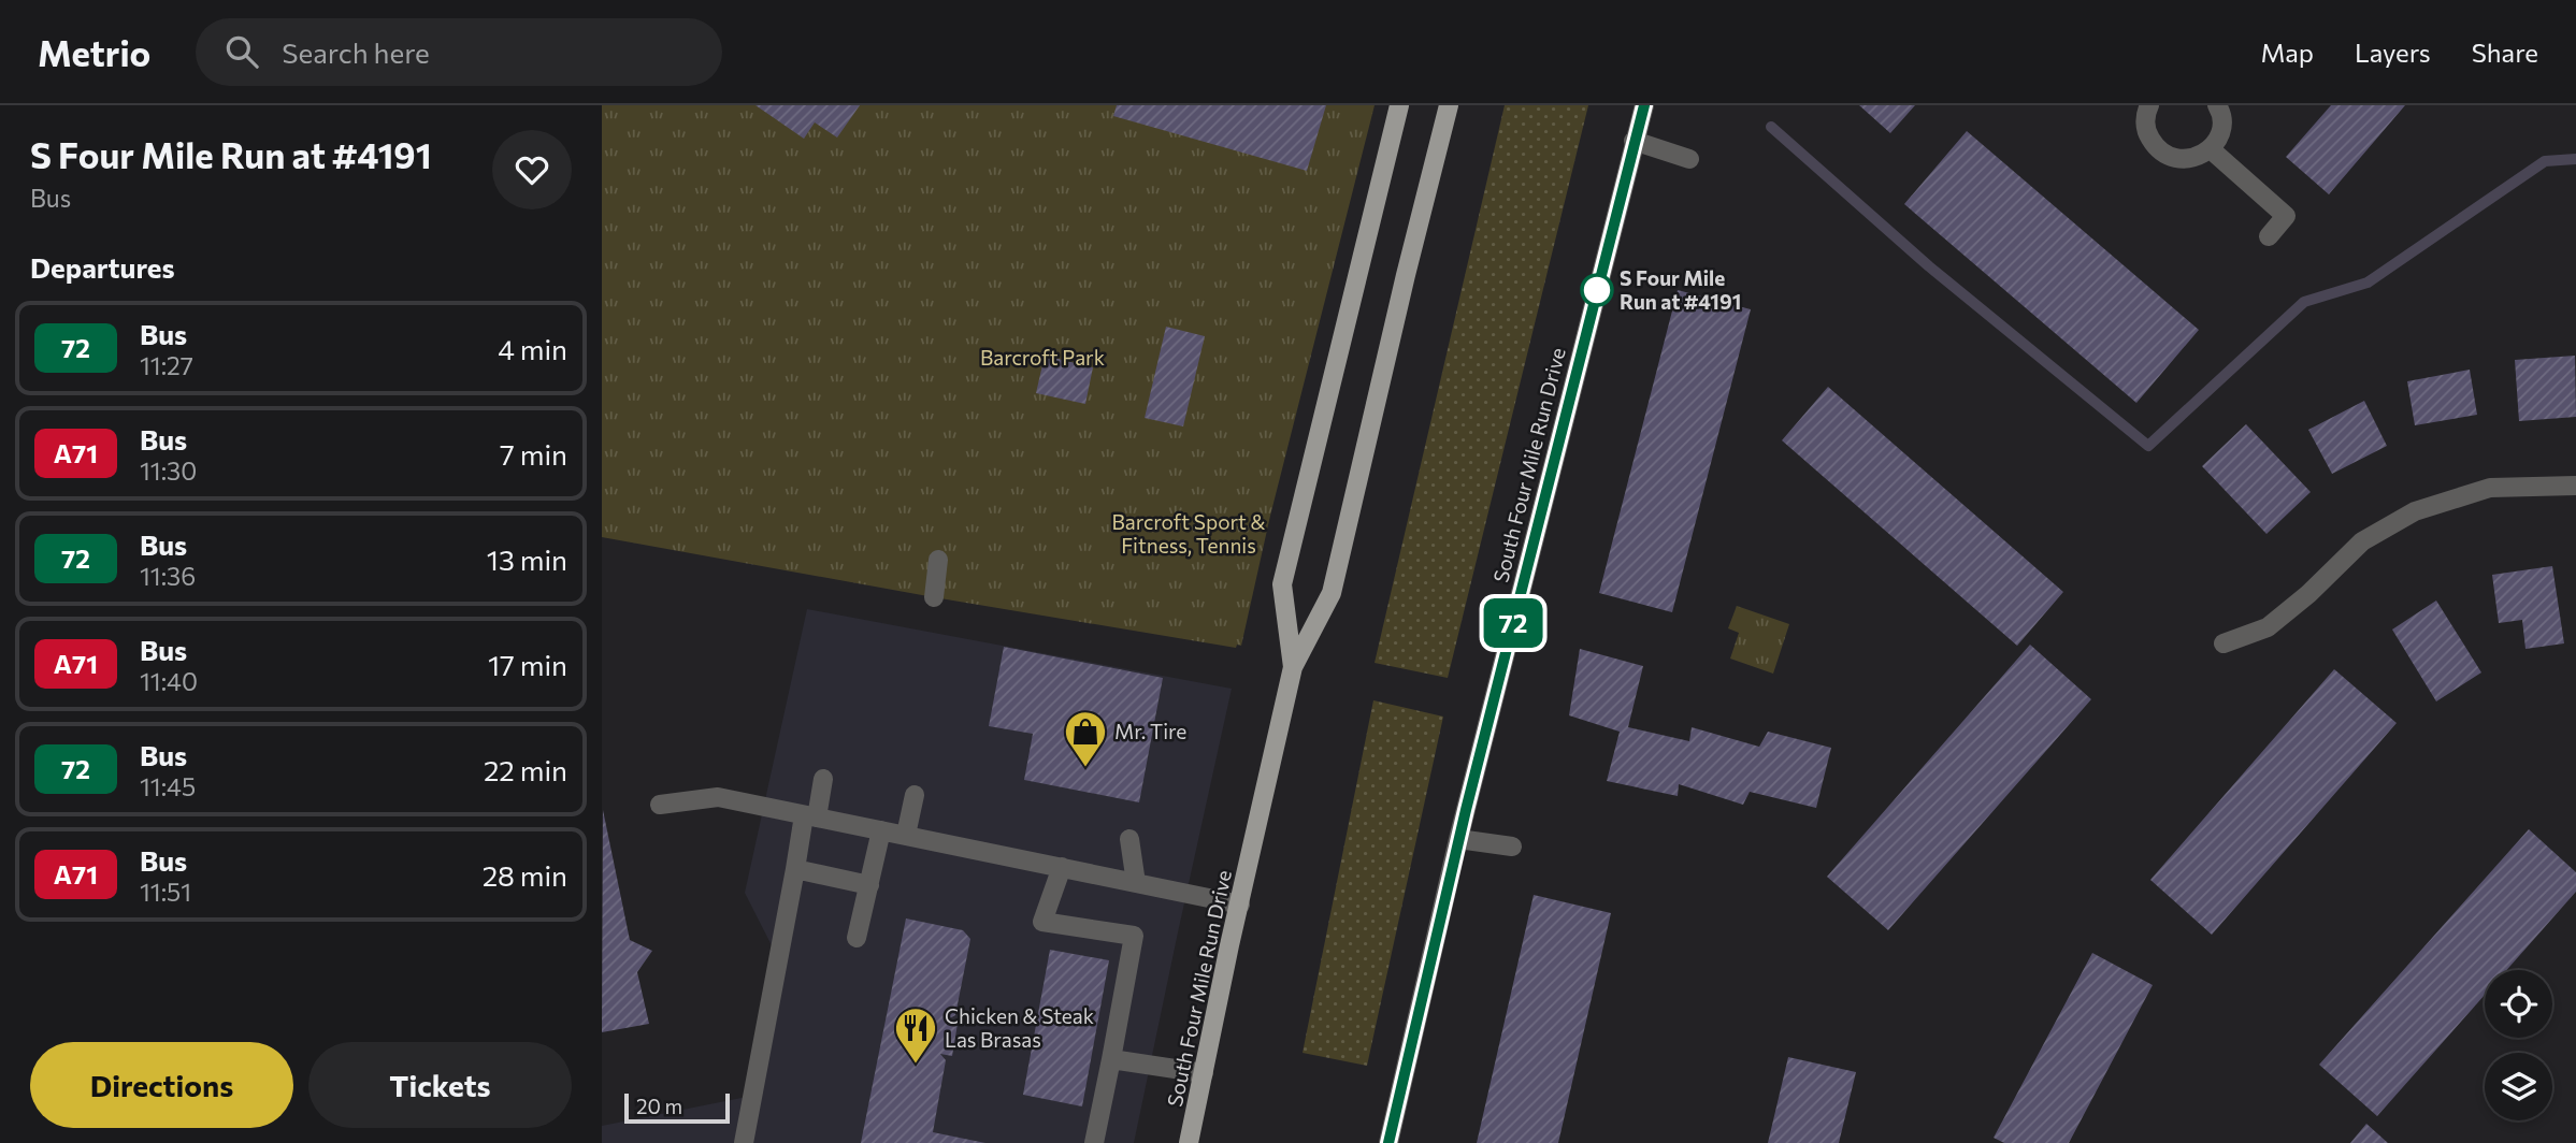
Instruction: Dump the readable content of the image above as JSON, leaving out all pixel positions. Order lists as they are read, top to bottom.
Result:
{
  "streets": {
    "main road": ["South Four Mile Run Drive"]
  },
  "parks": ["Barcroft Park", "Barcroft Sport & Fitness, Tennis"],
  "places": {
    "other": ["S Four Mile Run at #4191"],
    "shop": ["Mr. Tire"],
    "restaurant": ["Chicken & Steak Las Brasas"]
  },
  "lines": ["bus line 72"],
  "scale_bar": "20 m",
  "page": {
    "header": "Metrio",
    "search": "Search here",
    "nav": ["Map", "Layers", "Share"],
    "heading": [
      ["S Four Mile Run at #4191", "Bus"],
      "Departures"
    ],
    "on_map": "72",
    "list": [
      {
        "mark": "72",
        "name": "Bus",
        "note": "11:27",
        "value": "4 min"
      },
      {
        "mark": "A71",
        "name": "Bus",
        "note": "11:30",
        "value": "7 min"
      },
      {
        "mark": "72",
        "name": "Bus",
        "note": "11:36",
        "value": "13 min"
      },
      {
        "mark": "A71",
        "name": "Bus",
        "note": "11:40",
        "value": "17 min"
      },
      {
        "mark": "72",
        "name": "Bus",
        "note": "11:45",
        "value": "22 min"
      },
      {
        "mark": "A71",
        "name": "Bus",
        "note": "11:51",
        "value": "28 min"
      }
    ],
    "buttons": ["Directions", "Tickets"],
    "scale": "20 m"
  }
}
